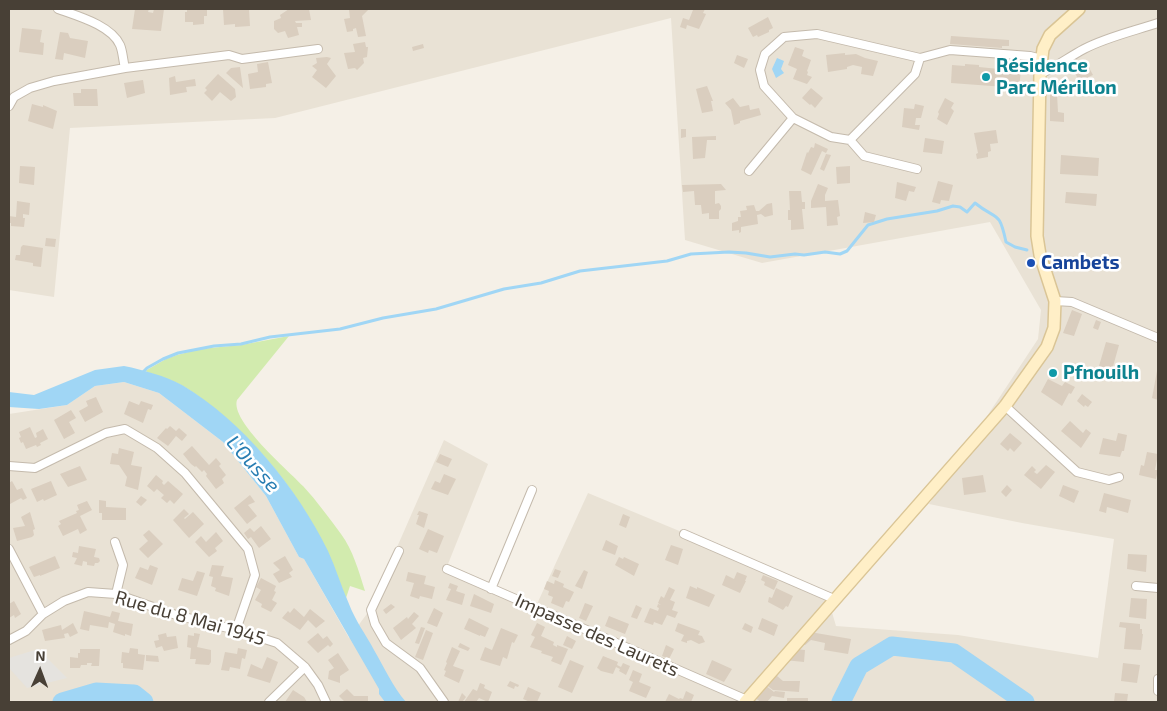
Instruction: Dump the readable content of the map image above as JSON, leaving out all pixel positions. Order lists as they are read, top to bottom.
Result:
{
  "streets": {
    "street": ["Rue du 8 Mai 1945", "Impasse des Laurets"]
  },
  "water": ["L'Ousse"],
  "places": ["Résidence Parc Mérillon", "Cambets", "Pfnouilh"],
  "north": "top"
}
